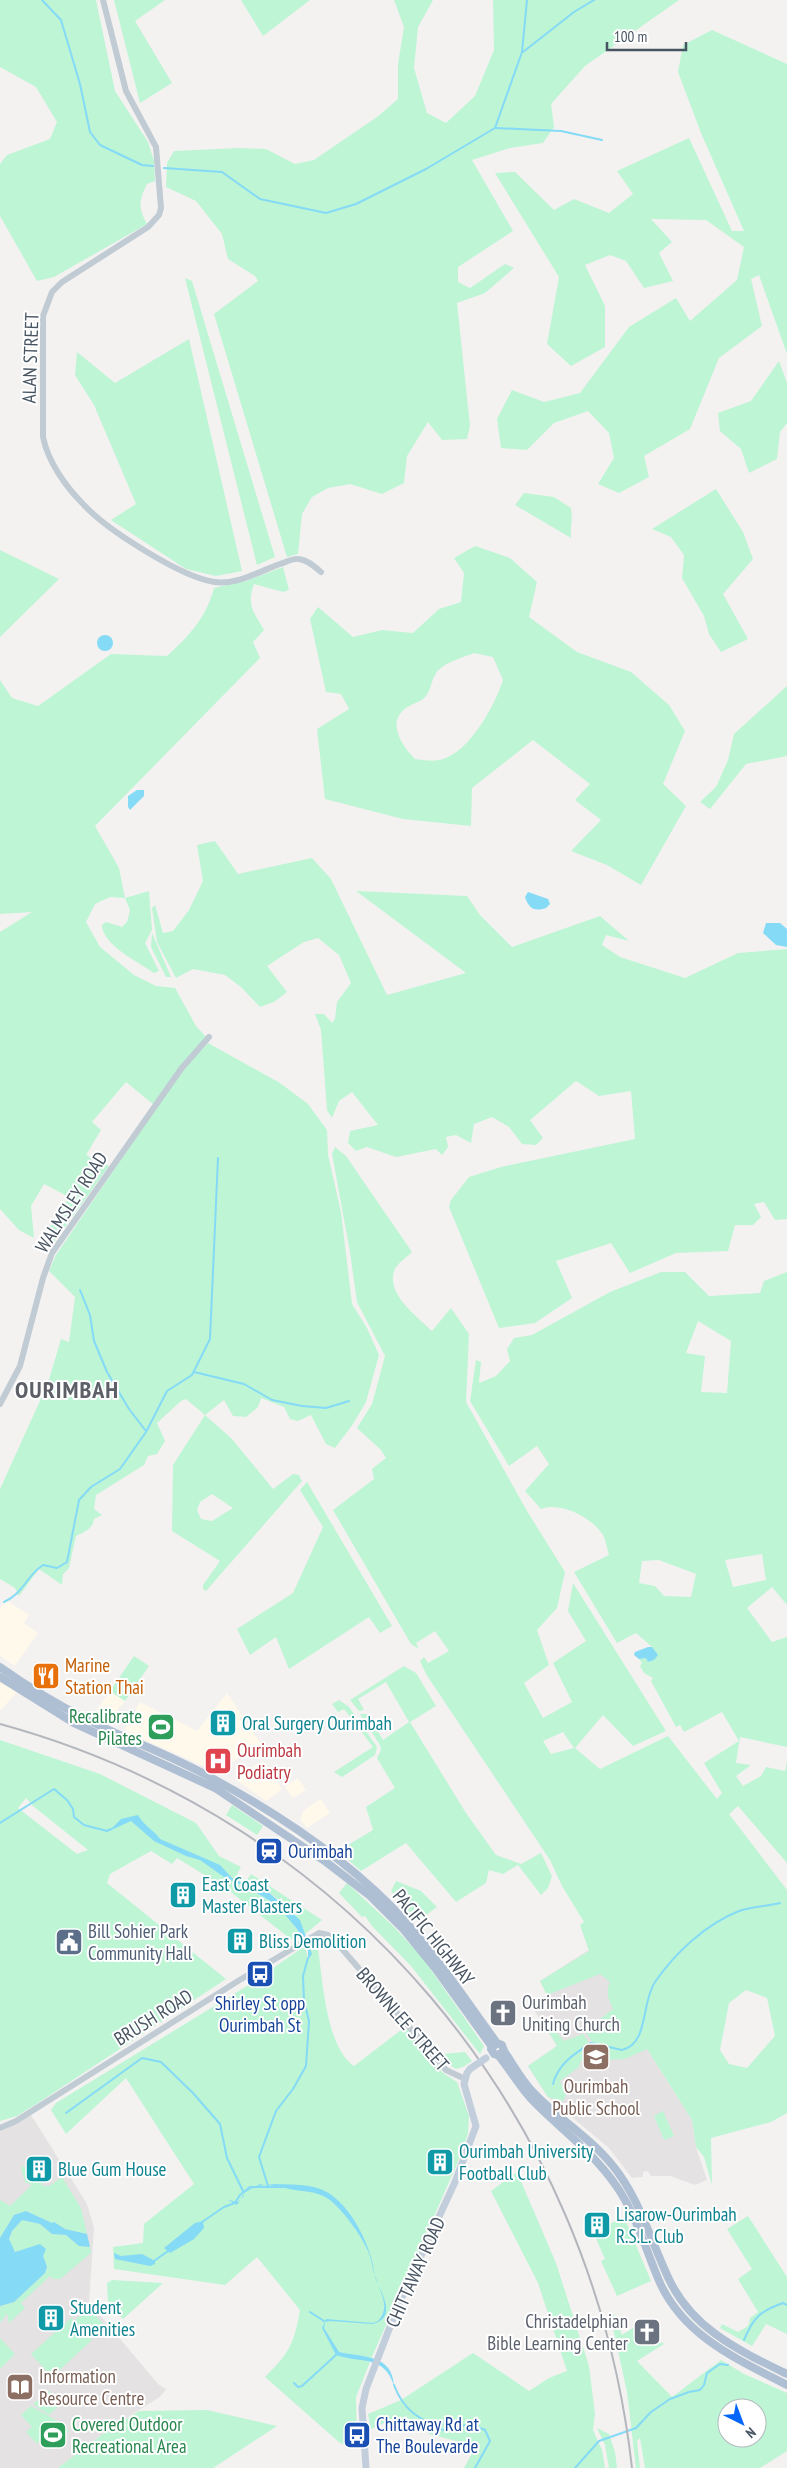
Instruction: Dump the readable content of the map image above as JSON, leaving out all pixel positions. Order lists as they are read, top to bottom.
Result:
{
  "streets": {
    "main road": ["PACIFIC HIGHWAY", "BROWNLEE STREET", "CHITTAWAY ROAD"],
    "street": ["ALAN STREET", "WALMSLEY ROAD", "BRUSH ROAD"]
  },
  "crossings": [
    ["PACIFIC HIGHWAY", "BROWNLEE STREET"],
    ["BRUSH ROAD", "BROWNLEE STREET"],
    ["BROWNLEE STREET", "CHITTAWAY ROAD"]
  ],
  "districts": ["OURIMBAH"],
  "places": {
    "restaurant": ["Marine Station Thai"],
    "building": [
      "Oral Surgery Ourimbah",
      "East Coast Master Blasters",
      "Bliss Demolition",
      "Ourimbah University Football Club",
      "Blue Gum House",
      "Lisarow-Ourimbah R.S.L. Club",
      "Student Amenities"
    ],
    "sports": ["Recalibrate Pilates", "Covered Outdoor Recreational Area"],
    "hospital": ["Ourimbah Podiatry"],
    "station": ["Ourimbah"],
    "public building": ["Bill Sohier Park Community Hall"],
    "bus stop": ["Shirley St opp Ourimbah St", "Chittaway Rd at The Boulevarde"],
    "church": ["Ourimbah Uniting Church", "Christadelphian Bible Learning Center"],
    "school or university": ["Ourimbah Public School"],
    "library": ["Information Resource Centre"]
  },
  "scale_bar": "100 m",
  "north": "bottom right"
}
